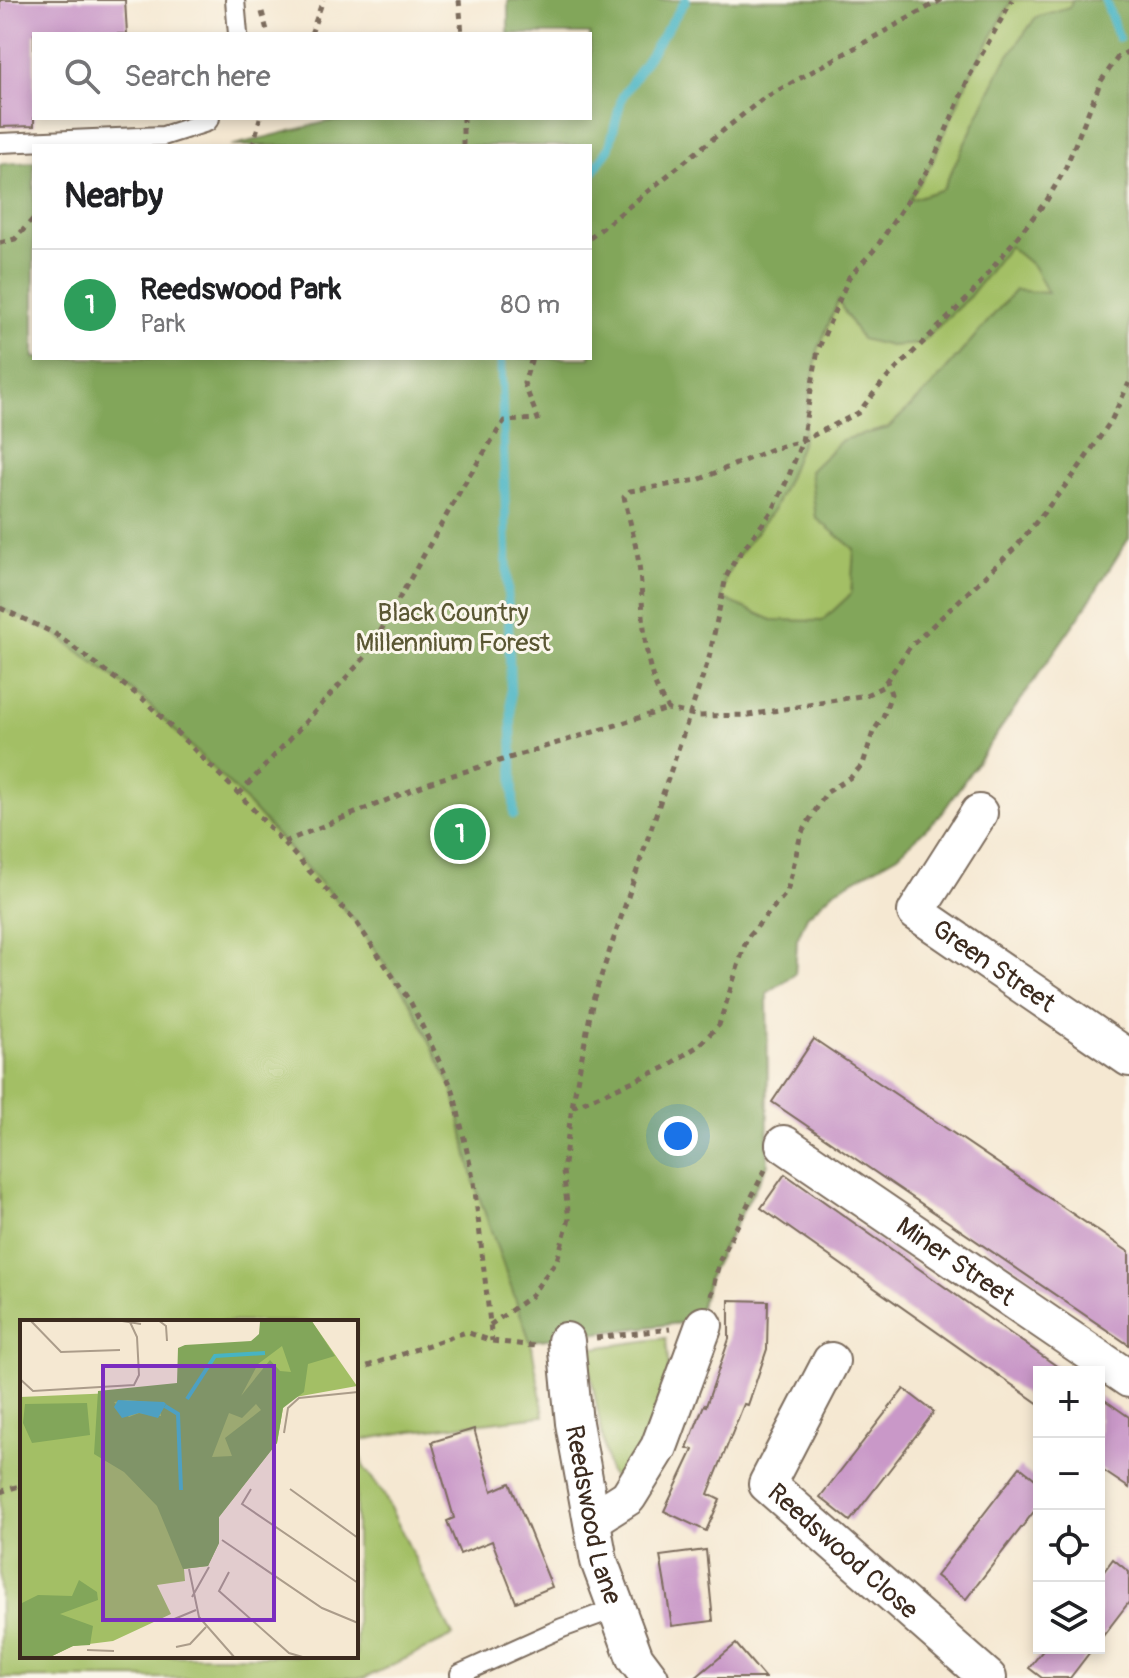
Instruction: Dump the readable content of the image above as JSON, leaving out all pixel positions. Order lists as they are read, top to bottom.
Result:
{
  "streets": {
    "street": [
      "Green Street",
      "Miner Street",
      "Reedswood Lane",
      "Reedswood Close"
    ]
  },
  "parks": ["Black Country Millennium Forest"],
  "page": {
    "search": "Search here",
    "heading": "Nearby",
    "list": [
      {
        "mark": "1",
        "name": "Reedswood Park",
        "note": "Park",
        "value": "80 m"
      }
    ],
    "pins": "1",
    "map_buttons": ["+", "−"]
  }
}
